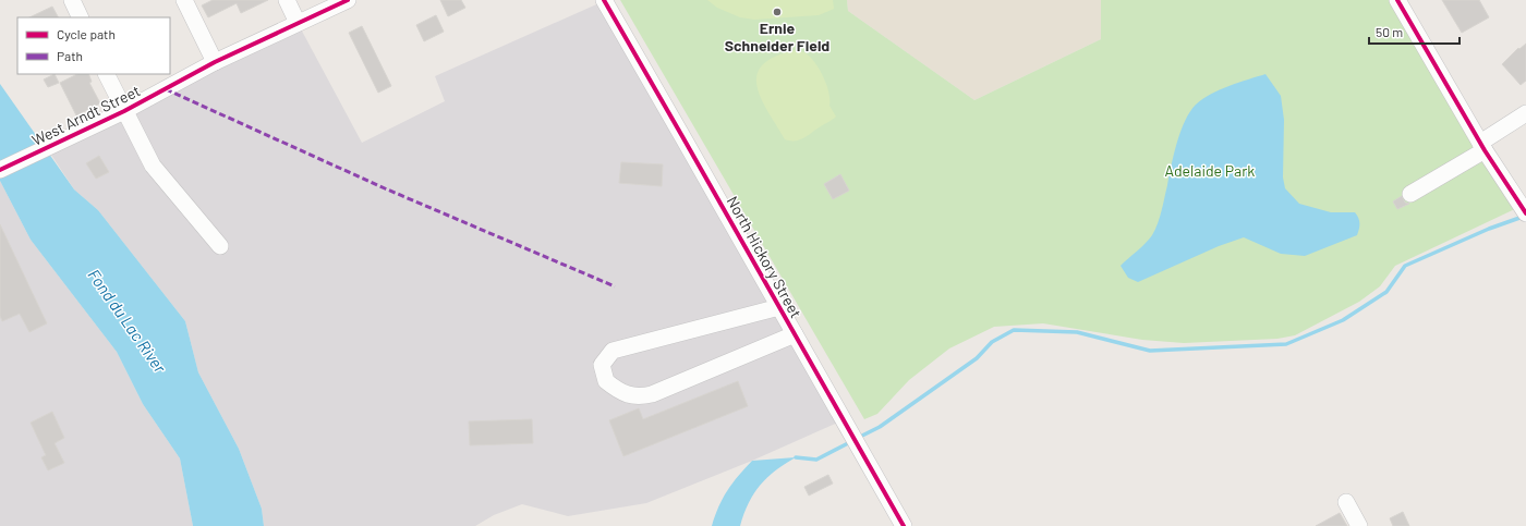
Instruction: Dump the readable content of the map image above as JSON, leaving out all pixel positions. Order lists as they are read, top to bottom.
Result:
{
  "streets": {
    "street": ["West Arndt Street", "North Hickory Street"]
  },
  "water": ["Fond du Lac River"],
  "parks": ["Adelaide Park"],
  "places": ["Ernie Schneider Field"],
  "legend": ["Cycle path", "Path"],
  "scale_bar": "50 m"
}
